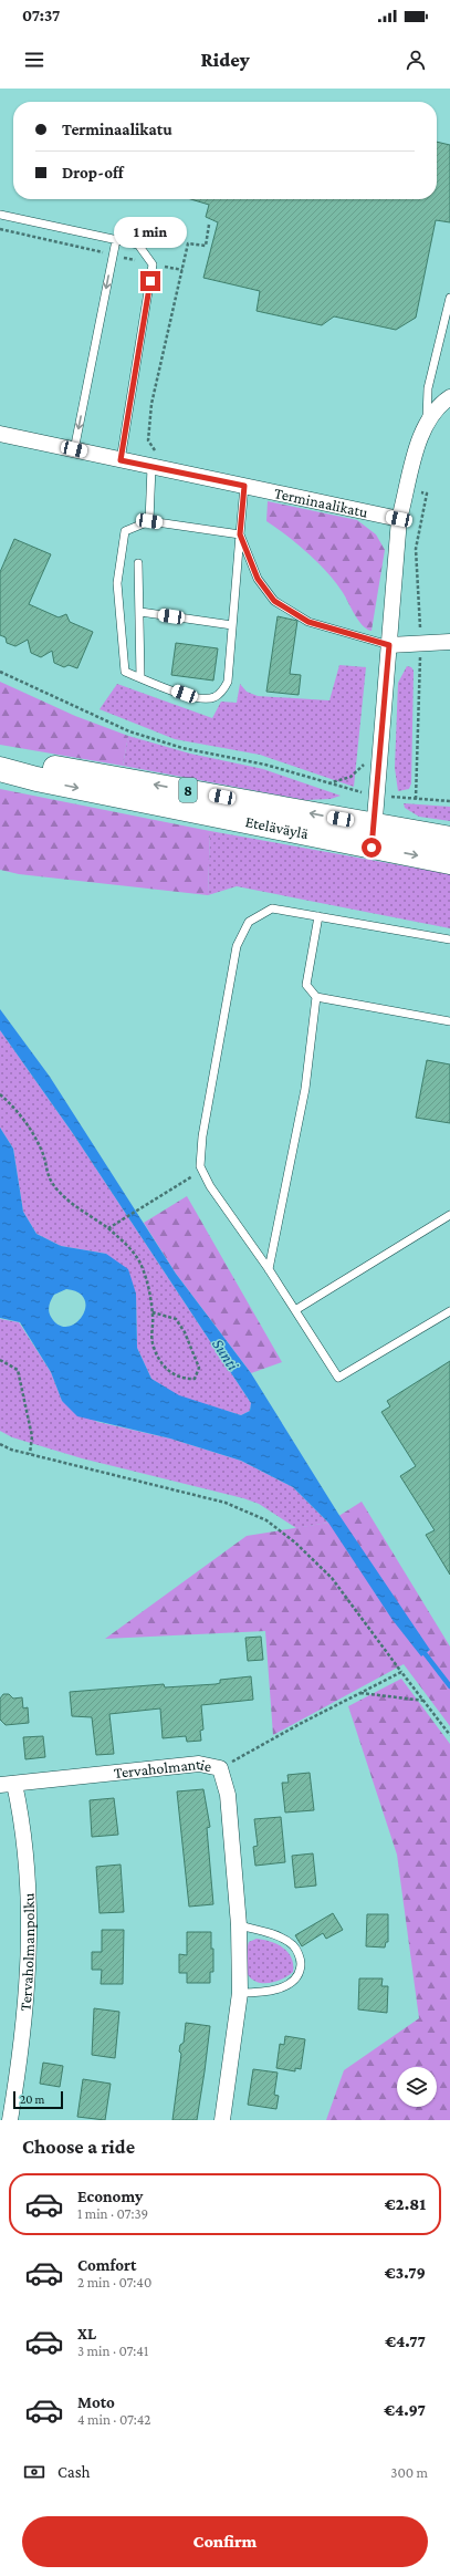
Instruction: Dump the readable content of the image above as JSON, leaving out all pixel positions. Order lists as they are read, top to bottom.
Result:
{
  "streets": {
    "highway": ["8", "Eteläväylä"],
    "street": ["Terminaalikatu", "Tervaholmantie", "Tervaholmanpolku"]
  },
  "crossings": [
    ["Tervaholmantie", "Tervaholmanpolku"]
  ],
  "water": ["Sunti"],
  "scale_bar": "20 m",
  "page": {
    "status": "07:37",
    "header": "Ridey",
    "banner": ["Terminaalikatu", "Drop-off"],
    "bubble": "1 min",
    "scale": "20 m",
    "heading": "Choose a ride",
    "list": [
      {
        "name": "Economy",
        "note": "1 min · 07:39",
        "value": "€2.81"
      },
      {
        "name": "Comfort",
        "note": "2 min · 07:40",
        "value": "€3.79"
      },
      {
        "name": "XL",
        "note": "3 min · 07:41",
        "value": "€4.77"
      },
      {
        "name": "Moto",
        "note": "4 min · 07:42",
        "value": "€4.97"
      }
    ],
    "pay": ["Cash", "300 m"],
    "buttons": "Confirm"
  }
}
